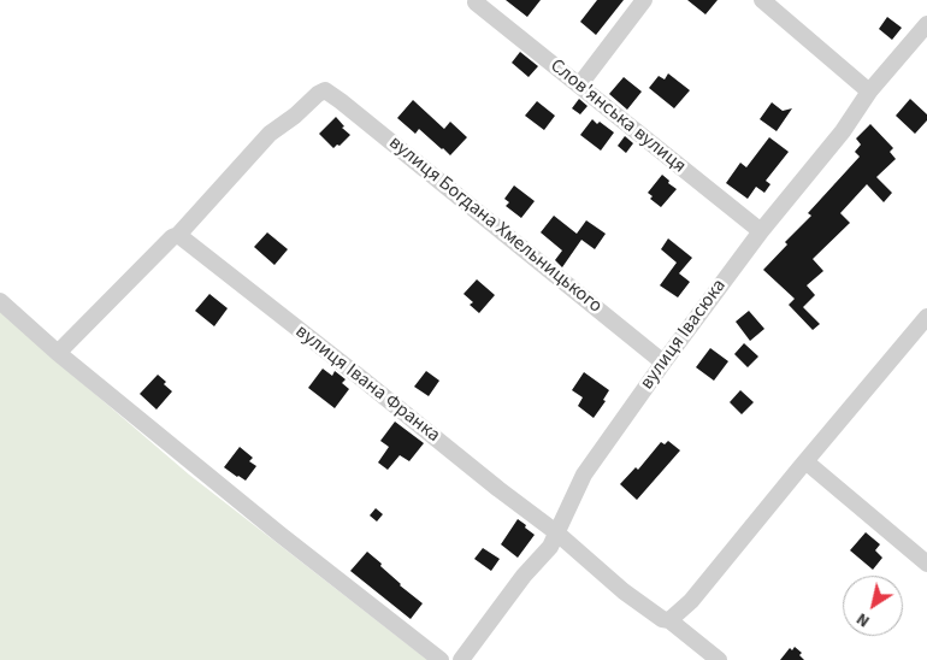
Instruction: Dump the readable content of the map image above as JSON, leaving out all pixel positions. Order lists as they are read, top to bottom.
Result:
{
  "streets": {
    "street": [
      "Слов'янська вулиця",
      "вулиця Богдана Хмельницького",
      "вулиця Івасюка",
      "вулиця Івана Франка"
    ]
  },
  "crossings": [
    ["Слов'янська вулиця", "вулиця Івасюка"],
    ["вулиця Богдана Хмельницького", "вулиця Івасюка"],
    ["вулиця Богдана Хмельницького", "вулиця Івана Франка"],
    ["вулиця Івасюка", "вулиця Івана Франка"]
  ],
  "north": "bottom left"
}
